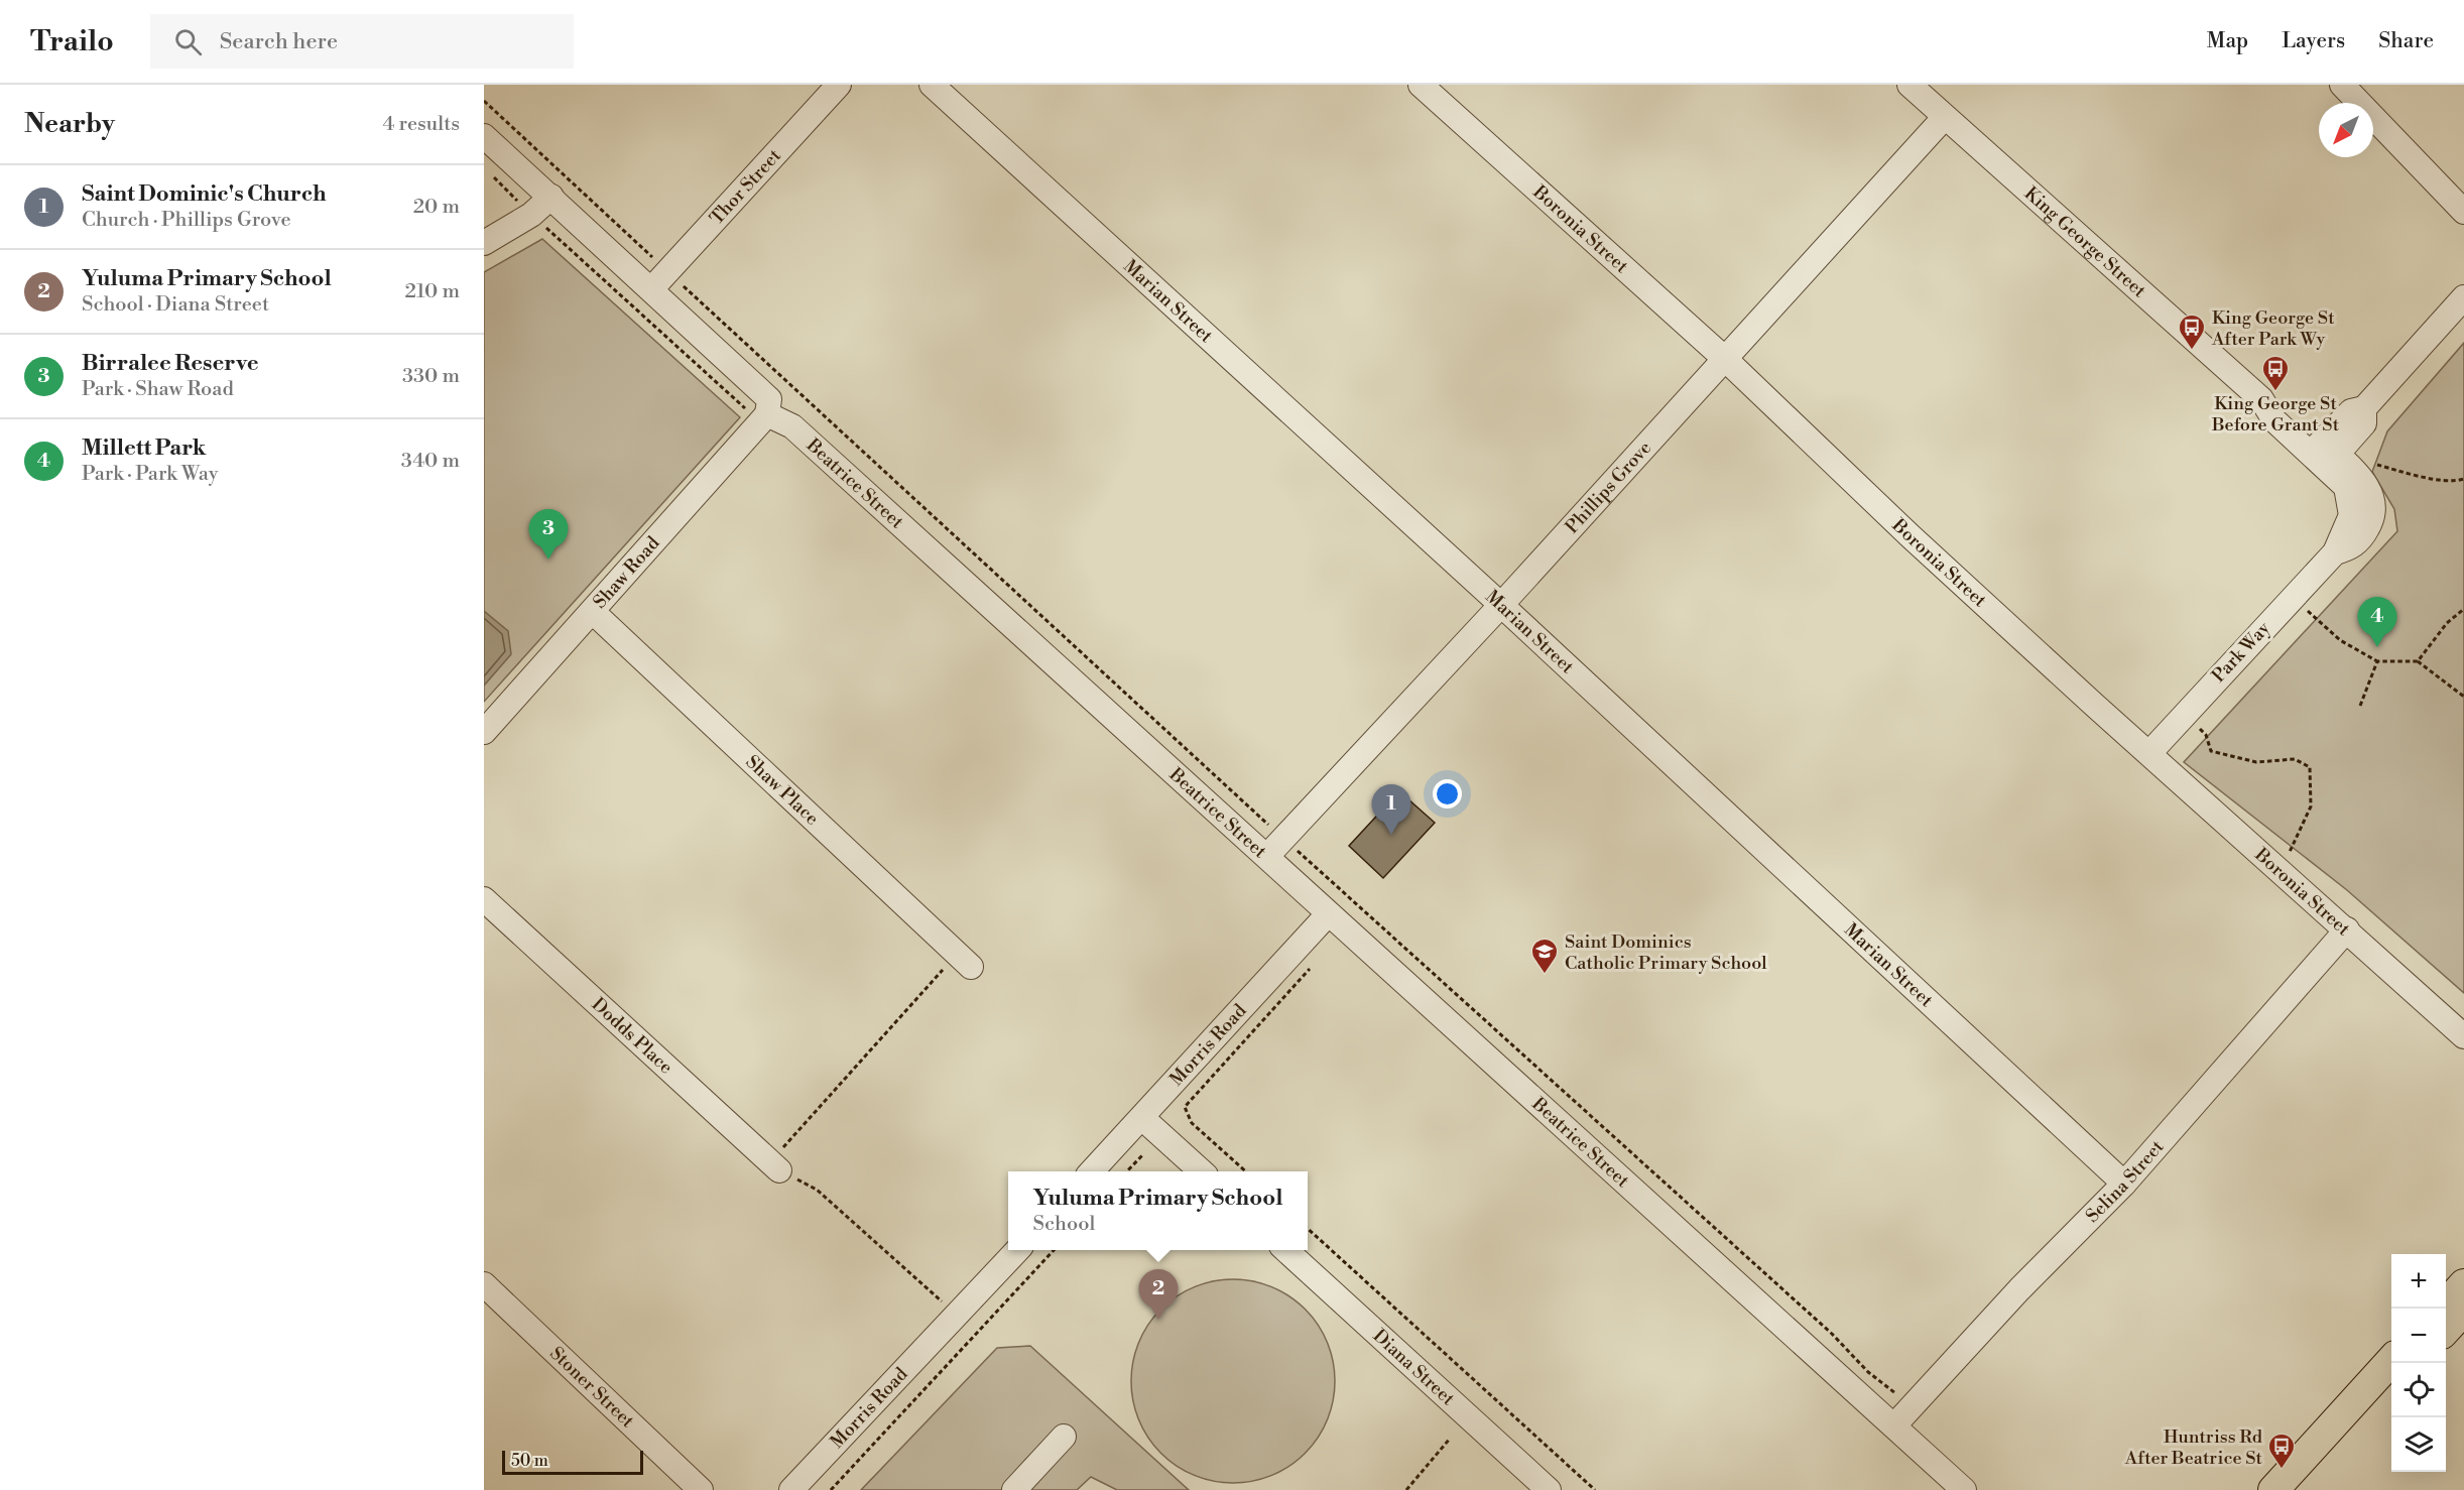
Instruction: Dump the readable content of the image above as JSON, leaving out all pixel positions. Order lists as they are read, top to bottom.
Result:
{
  "streets": {
    "street": [
      "Thor Street",
      "Boronia Street",
      "King George Street",
      "Marian Street",
      "Beatrice Street",
      "Phillips Grove",
      "Shaw Road",
      "Park Way",
      "Shaw Place",
      "Dodds Place",
      "Morris Road",
      "Selina Street",
      "Diana Street",
      "Stoner Street"
    ]
  },
  "crossings": [
    ["Boronia Street", "Phillips Grove"],
    ["Boronia Street", "Park Way"],
    ["Boronia Street", "Selina Street"],
    ["King George Street", "Phillips Grove"],
    ["King George Street", "Park Way"],
    ["Marian Street", "Phillips Grove"],
    ["Marian Street", "Selina Street"],
    ["Beatrice Street", "Phillips Grove"],
    ["Beatrice Street", "Shaw Road"],
    ["Beatrice Street", "Morris Road"],
    ["Beatrice Street", "Selina Street"],
    ["Shaw Road", "Shaw Place"]
  ],
  "places": {
    "bus stop": ["King George St After Park Wy", "King George St Before Grant St", "Huntriss Rd After Beatrice St"],
    "school or university": ["Saint Dominics Catholic Primary School"]
  },
  "scale_bar": "50 m",
  "north": "bottom left",
  "page": {
    "header": "Trailo",
    "search": "Search here",
    "nav": ["Map", "Layers", "Share"],
    "heading": ["Nearby", "4 results"],
    "list": [
      {
        "mark": "1",
        "name": "Saint Dominic's Church",
        "note": "Church · Phillips Grove",
        "value": "20 m"
      },
      {
        "mark": "2",
        "name": "Yuluma Primary School",
        "note": "School · Diana Street",
        "value": "210 m"
      },
      {
        "mark": "3",
        "name": "Birralee Reserve",
        "note": "Park · Shaw Road",
        "value": "330 m"
      },
      {
        "mark": "4",
        "name": "Millett Park",
        "note": "Park · Park Way",
        "value": "340 m"
      }
    ],
    "pins": [
      "3",
      "4",
      "1",
      "2"
    ],
    "popup": ["Yuluma Primary School", "School"],
    "map_buttons": ["+", "−"],
    "scale": "50 m"
  }
}
